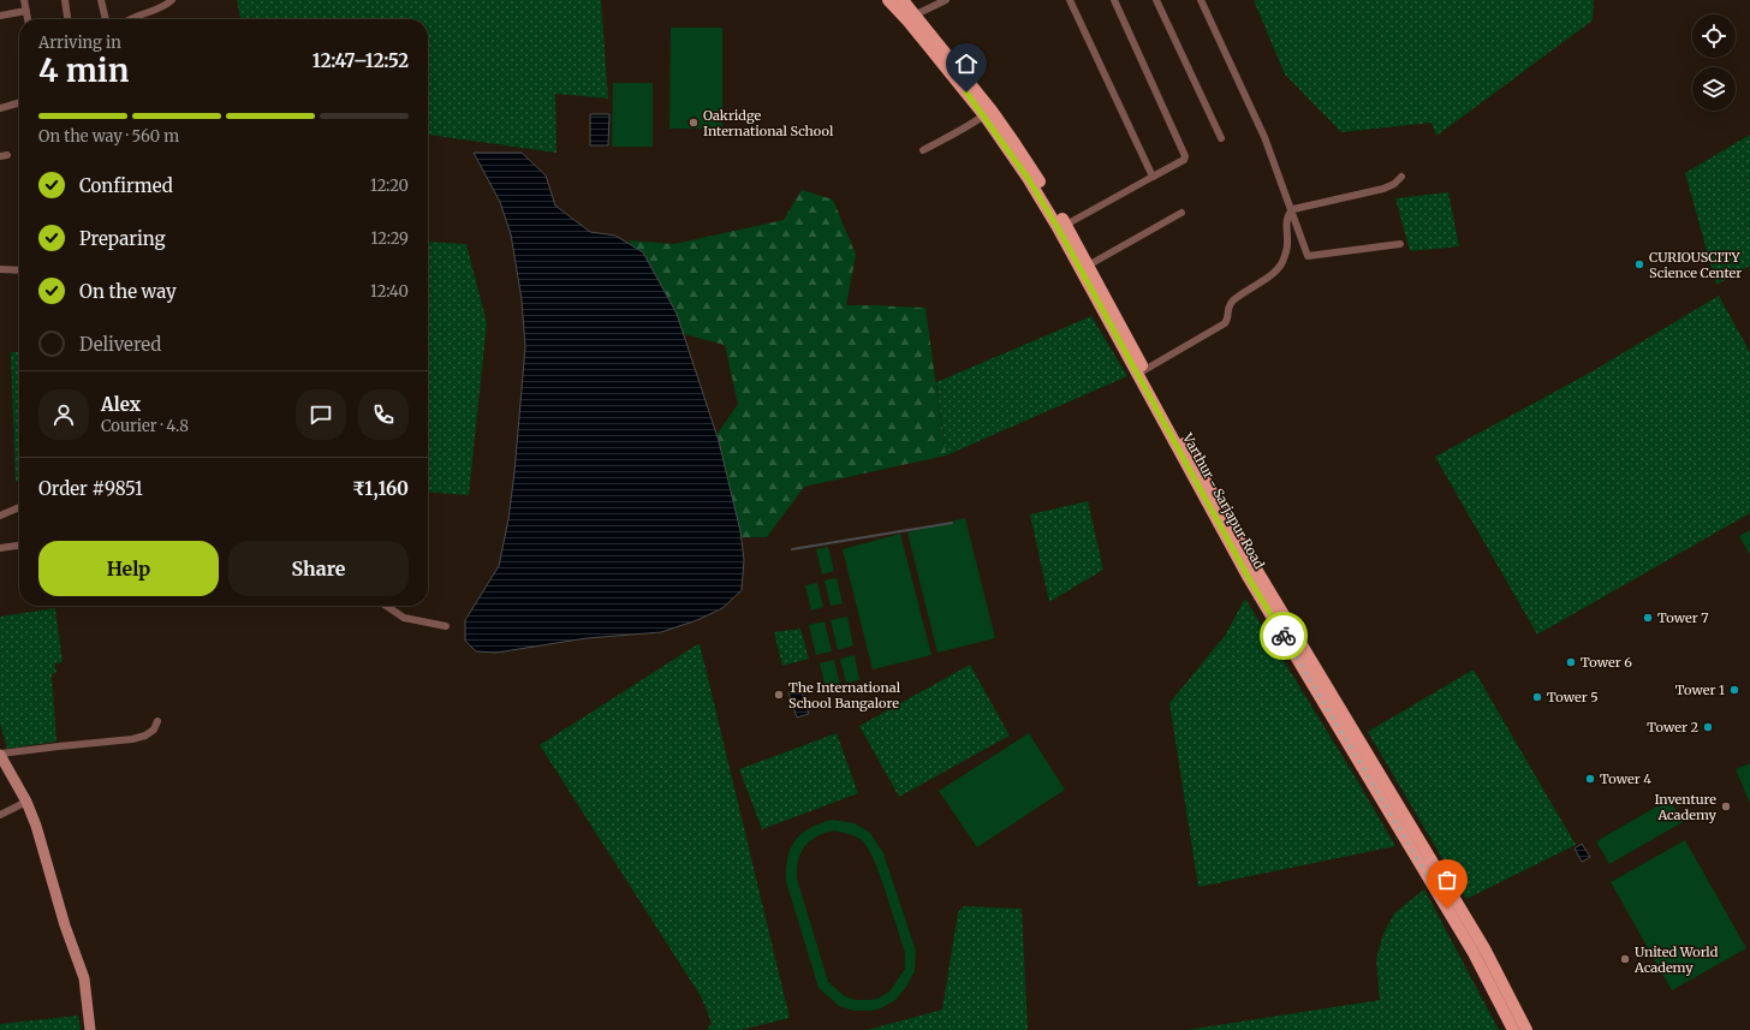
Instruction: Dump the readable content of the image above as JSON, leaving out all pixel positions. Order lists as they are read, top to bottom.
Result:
{
  "streets": {
    "main road": ["Varthur - Sarjapur Road"]
  },
  "places": [
    "Oakridge International School",
    "CURIOUSCITY Science Center",
    "Tower 7",
    "Tower 6",
    "Tower 1",
    "The International School Bangalore",
    "Tower 5",
    "Tower 2",
    "Tower 4",
    "Inventure Academy",
    "United World Academy"
  ],
  "page": {
    "heading": ["4 min", "Arriving in", "12:47–12:52"],
    "panel": [
      "Alex",
      "Courier · 4.8",
      "Order #9851",
      "₹1,160"
    ],
    "bar": "On the way · 560 m",
    "list": [
      ["Confirmed", "12:20"],
      ["Preparing", "12:29"],
      ["On the way", "12:40"],
      "Delivered"
    ],
    "buttons": ["Help", "Share"]
  }
}
